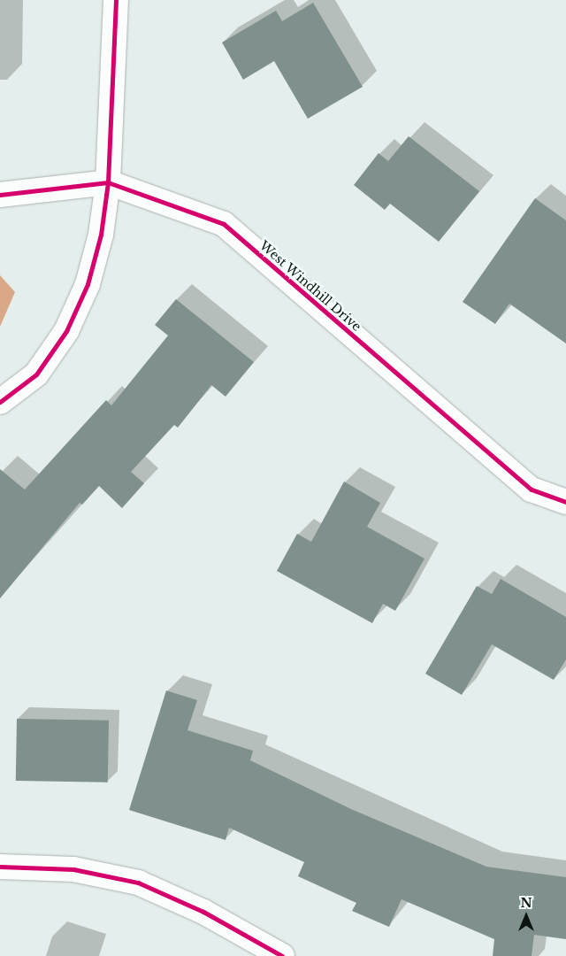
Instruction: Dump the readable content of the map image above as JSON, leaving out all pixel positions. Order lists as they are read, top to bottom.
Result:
{
  "streets": {
    "street": ["West Windhill Drive"]
  },
  "north": "top"
}
